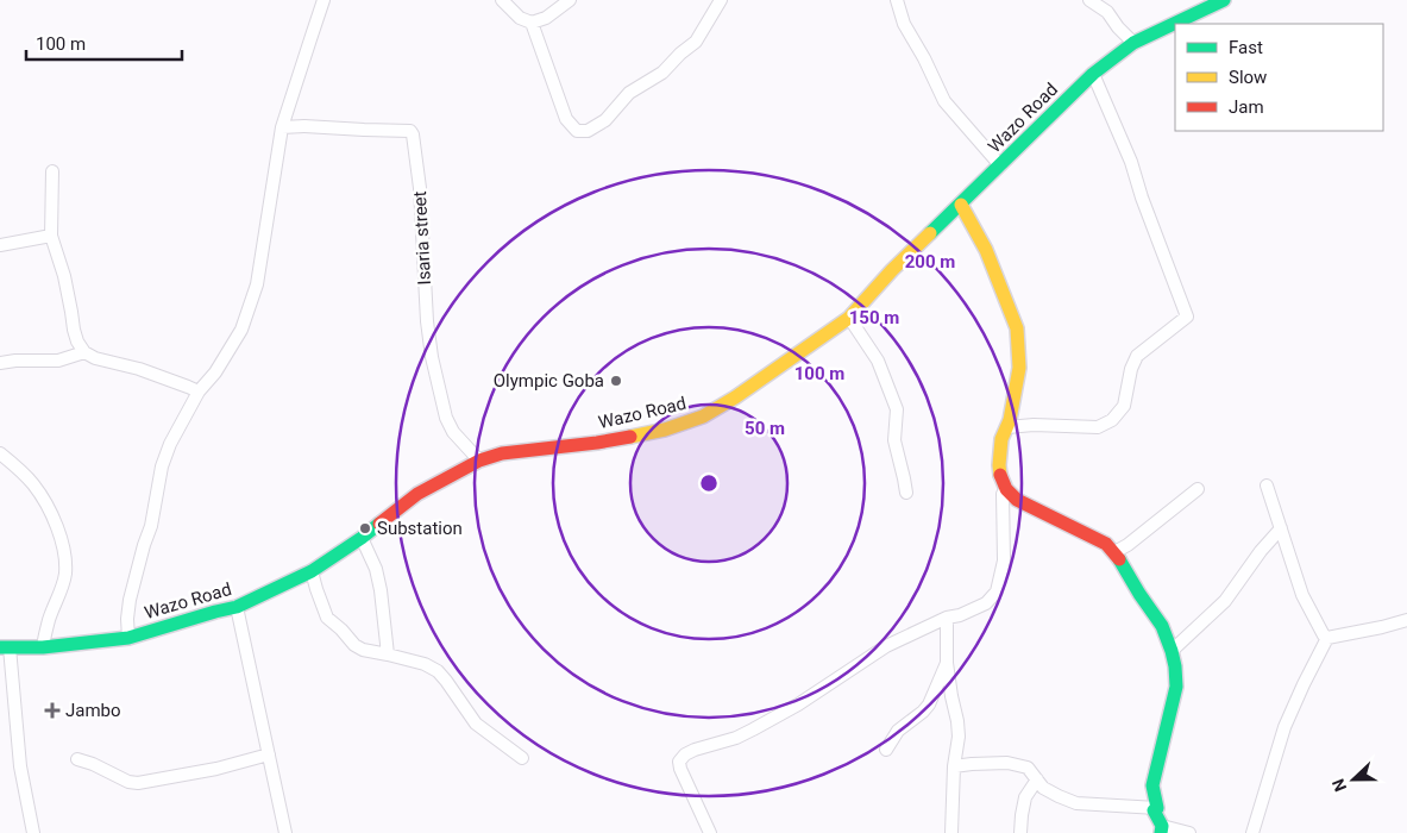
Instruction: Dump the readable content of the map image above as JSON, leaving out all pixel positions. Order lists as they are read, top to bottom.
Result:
{
  "streets": {
    "main road": ["Wazo Road"],
    "street": ["Isaria street"]
  },
  "crossings": [
    ["Wazo Road", "Isaria street"]
  ],
  "places": {
    "other": ["Olympic Goba", "Substation"],
    "health": ["Jambo"]
  },
  "legend": ["Fast", "Slow", "Jam"],
  "scale_bar": "100 m",
  "north": "left",
  "rings": [
    "200 m",
    "150 m",
    "100 m",
    "50 m"
  ]
}
